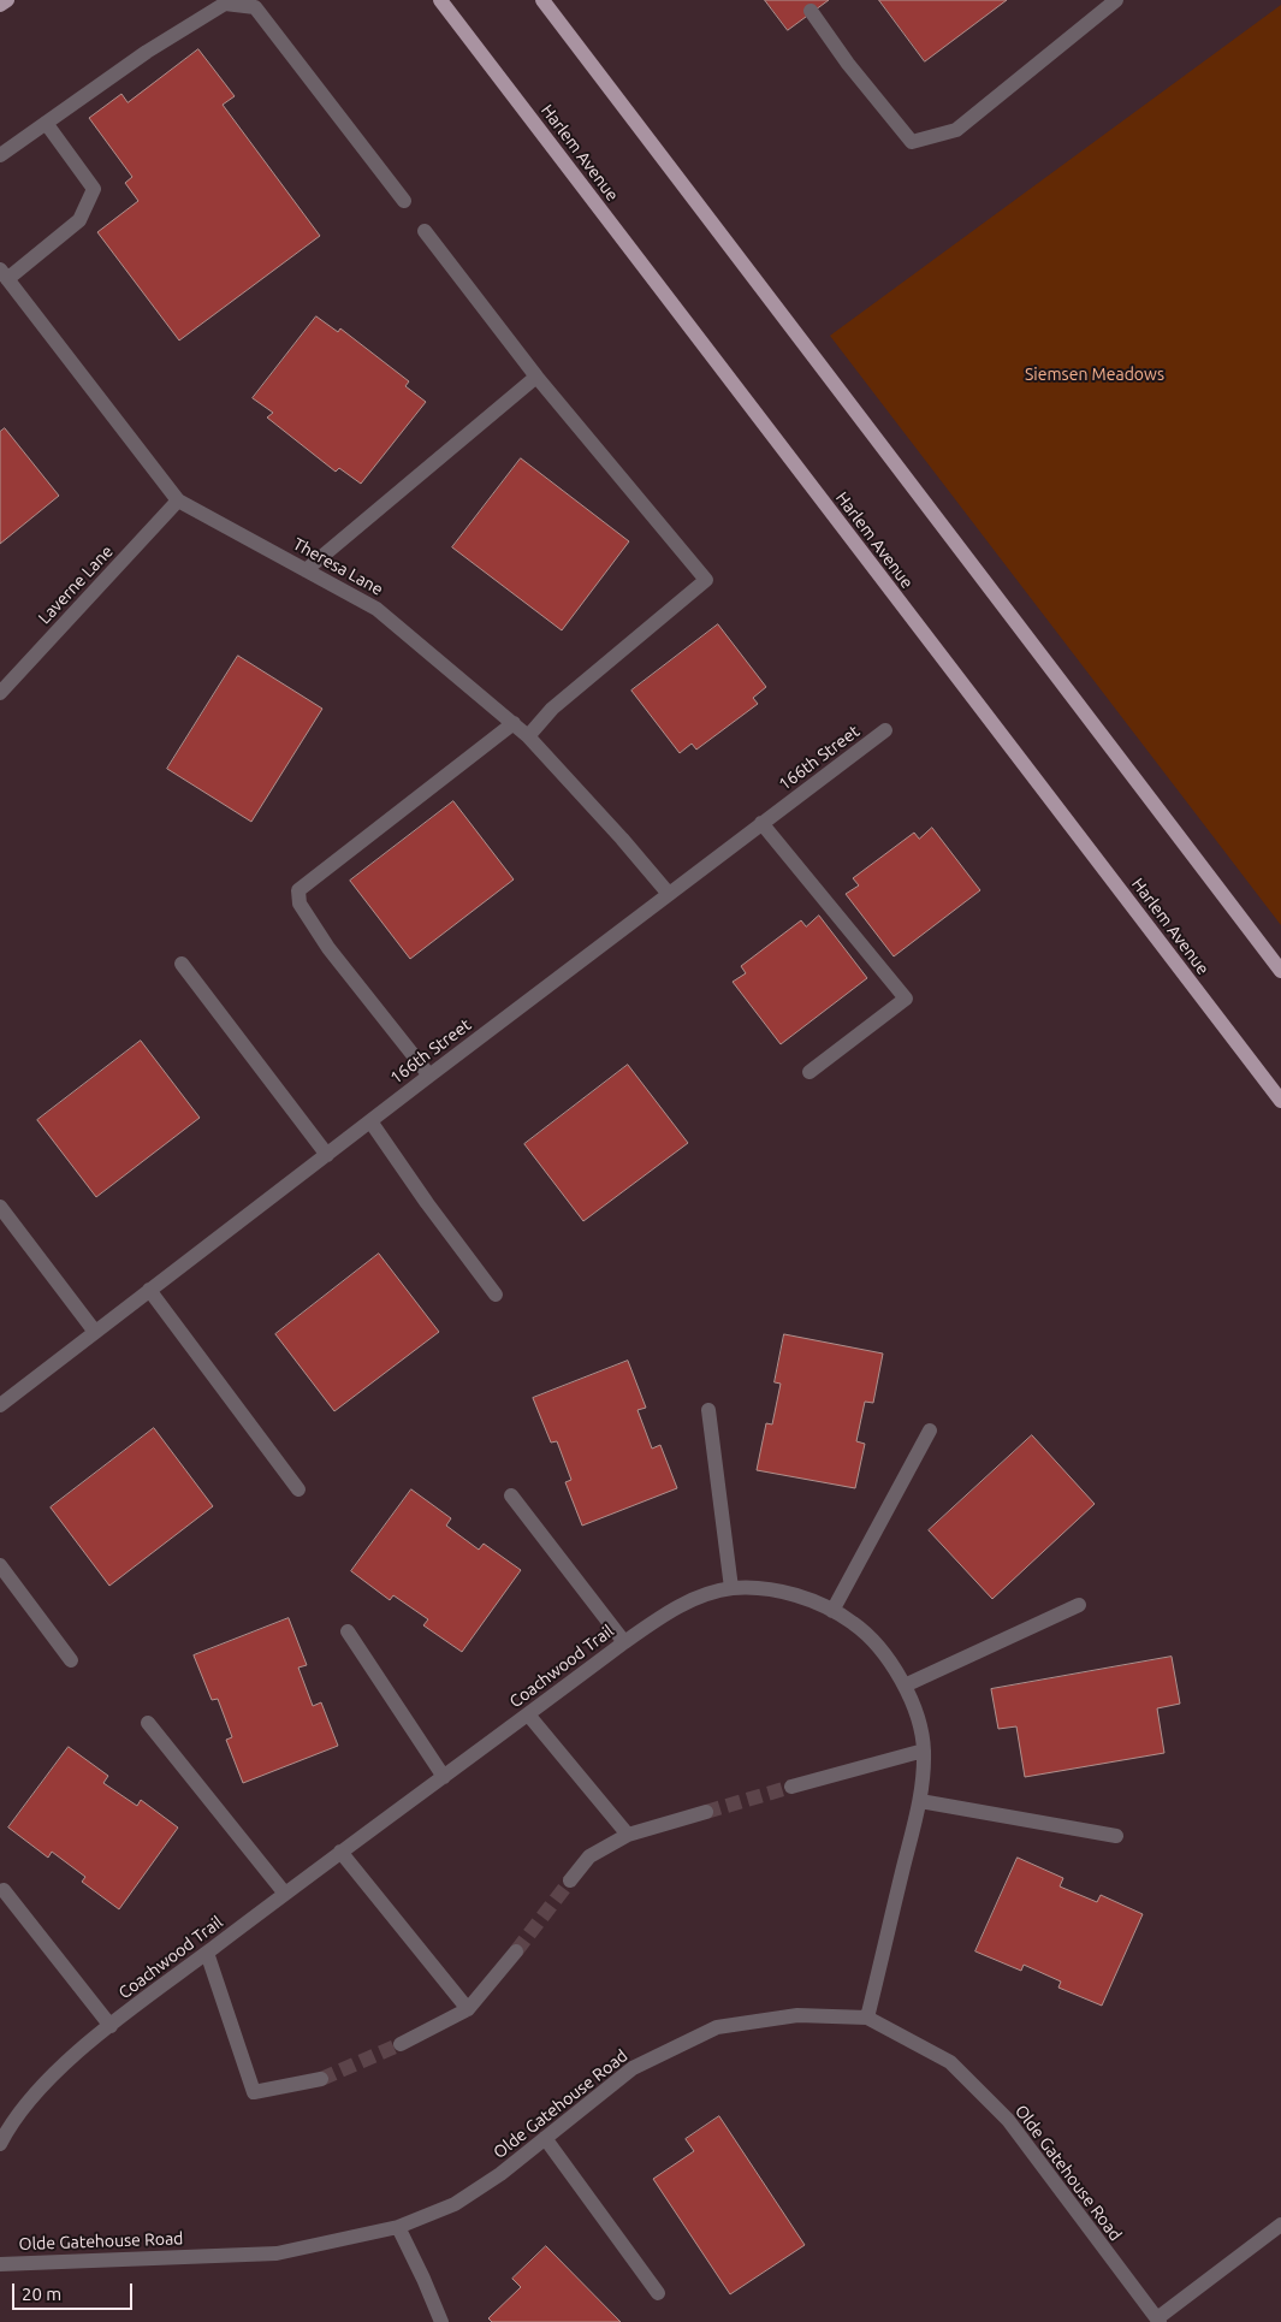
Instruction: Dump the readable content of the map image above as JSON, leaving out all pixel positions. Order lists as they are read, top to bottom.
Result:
{
  "streets": {
    "main road": ["Harlem Avenue"],
    "street": [
      "Theresa Lane",
      "Laverne Lane",
      "166th Street",
      "Coachwood Trail",
      "Olde Gatehouse Road"
    ]
  },
  "crossings": [
    ["Theresa Lane", "Laverne Lane"],
    ["Theresa Lane", "166th Street"],
    ["Coachwood Trail", "Olde Gatehouse Road"]
  ],
  "parks": ["Siemsen Meadows"],
  "scale_bar": "20 m"
}
